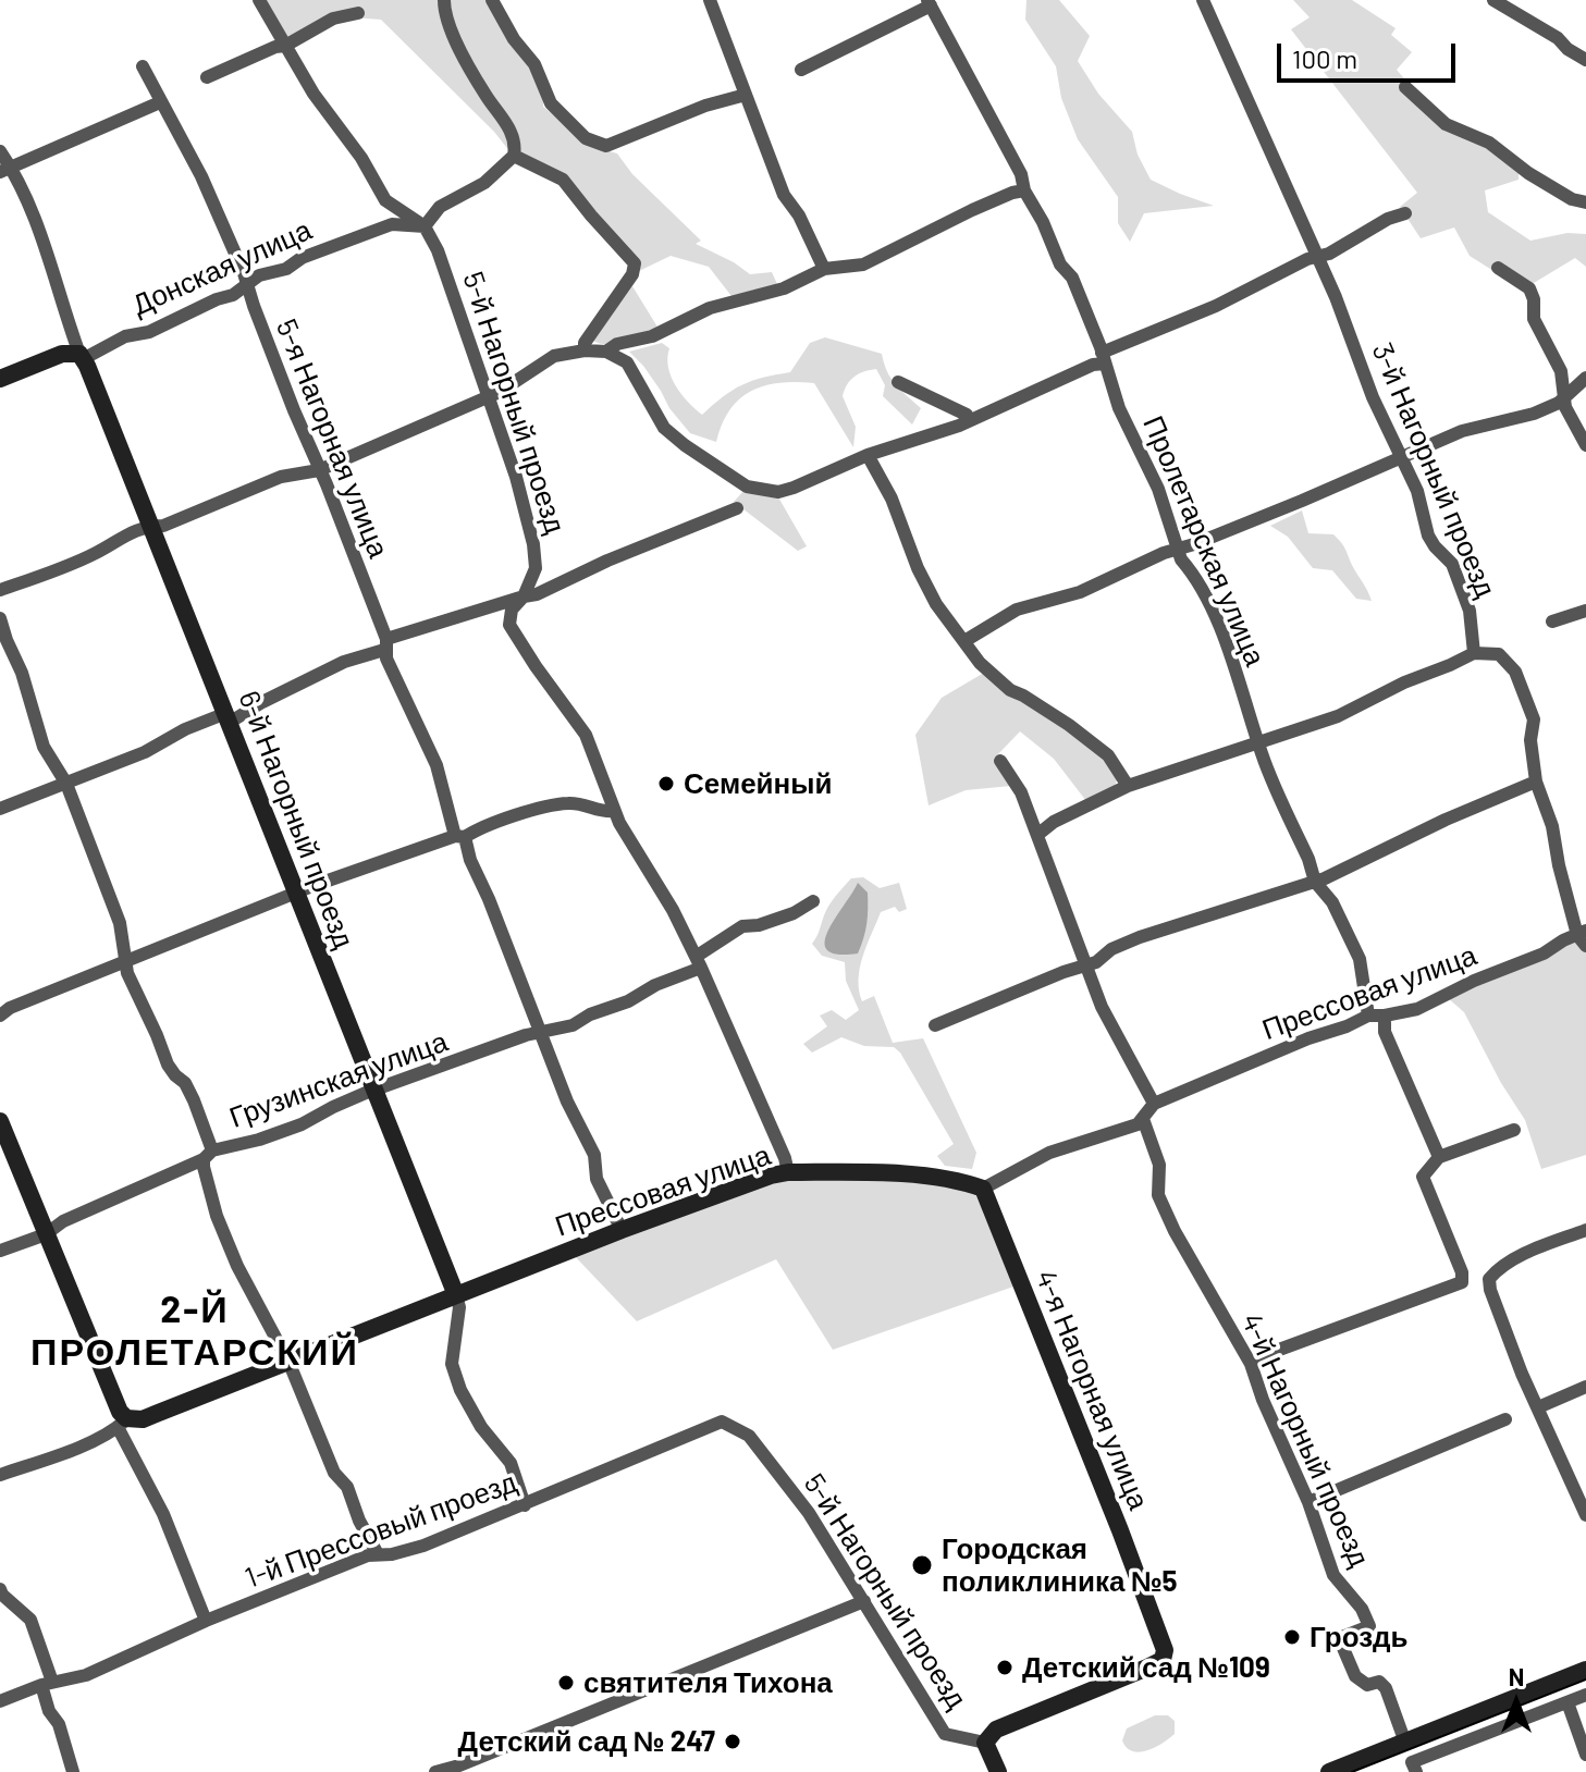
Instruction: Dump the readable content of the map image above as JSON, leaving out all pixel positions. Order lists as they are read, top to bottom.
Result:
{
  "streets": {
    "street": [
      "Донская улица",
      "5-й Нагорный проезд",
      "5-я Нагорная улица",
      "3-й Нагорный проезд",
      "Пролетарская улица",
      "6-й Нагорный проезд",
      "Прессовая улица",
      "Грузинская улица",
      "4-я Нагорная улица",
      "4-й Нагорный проезд",
      "1-й Прессовый проезд"
    ]
  },
  "crossings": [
    ["Донская улица", "5-й Нагорный проезд"],
    ["Донская улица", "5-я Нагорная улица"],
    ["Донская улица", "6-й Нагорный проезд"],
    ["5-й Нагорный проезд", "Прессовая улица"],
    ["5-й Нагорный проезд", "Грузинская улица"],
    ["5-й Нагорный проезд", "4-я Нагорная улица"],
    ["5-й Нагорный проезд", "1-й Прессовый проезд"],
    ["5-я Нагорная улица", "Прессовая улица"],
    ["5-я Нагорная улица", "Грузинская улица"],
    ["Пролетарская улица", "Прессовая улица"],
    ["6-й Нагорный проезд", "Прессовая улица"],
    ["6-й Нагорный проезд", "Грузинская улица"],
    ["6-й Нагорный проезд", "1-й Прессовый проезд"],
    ["Прессовая улица", "4-я Нагорная улица"]
  ],
  "districts": ["2-Й ПРОЛЕТАРСКИЙ"],
  "places": [
    "Семейный",
    "Городская поликлиника №5",
    "Гроздь",
    "Детский сад №109",
    "святителя Тихона",
    "Детский сад № 247"
  ],
  "scale_bar": "100 m",
  "north": "top"
}
